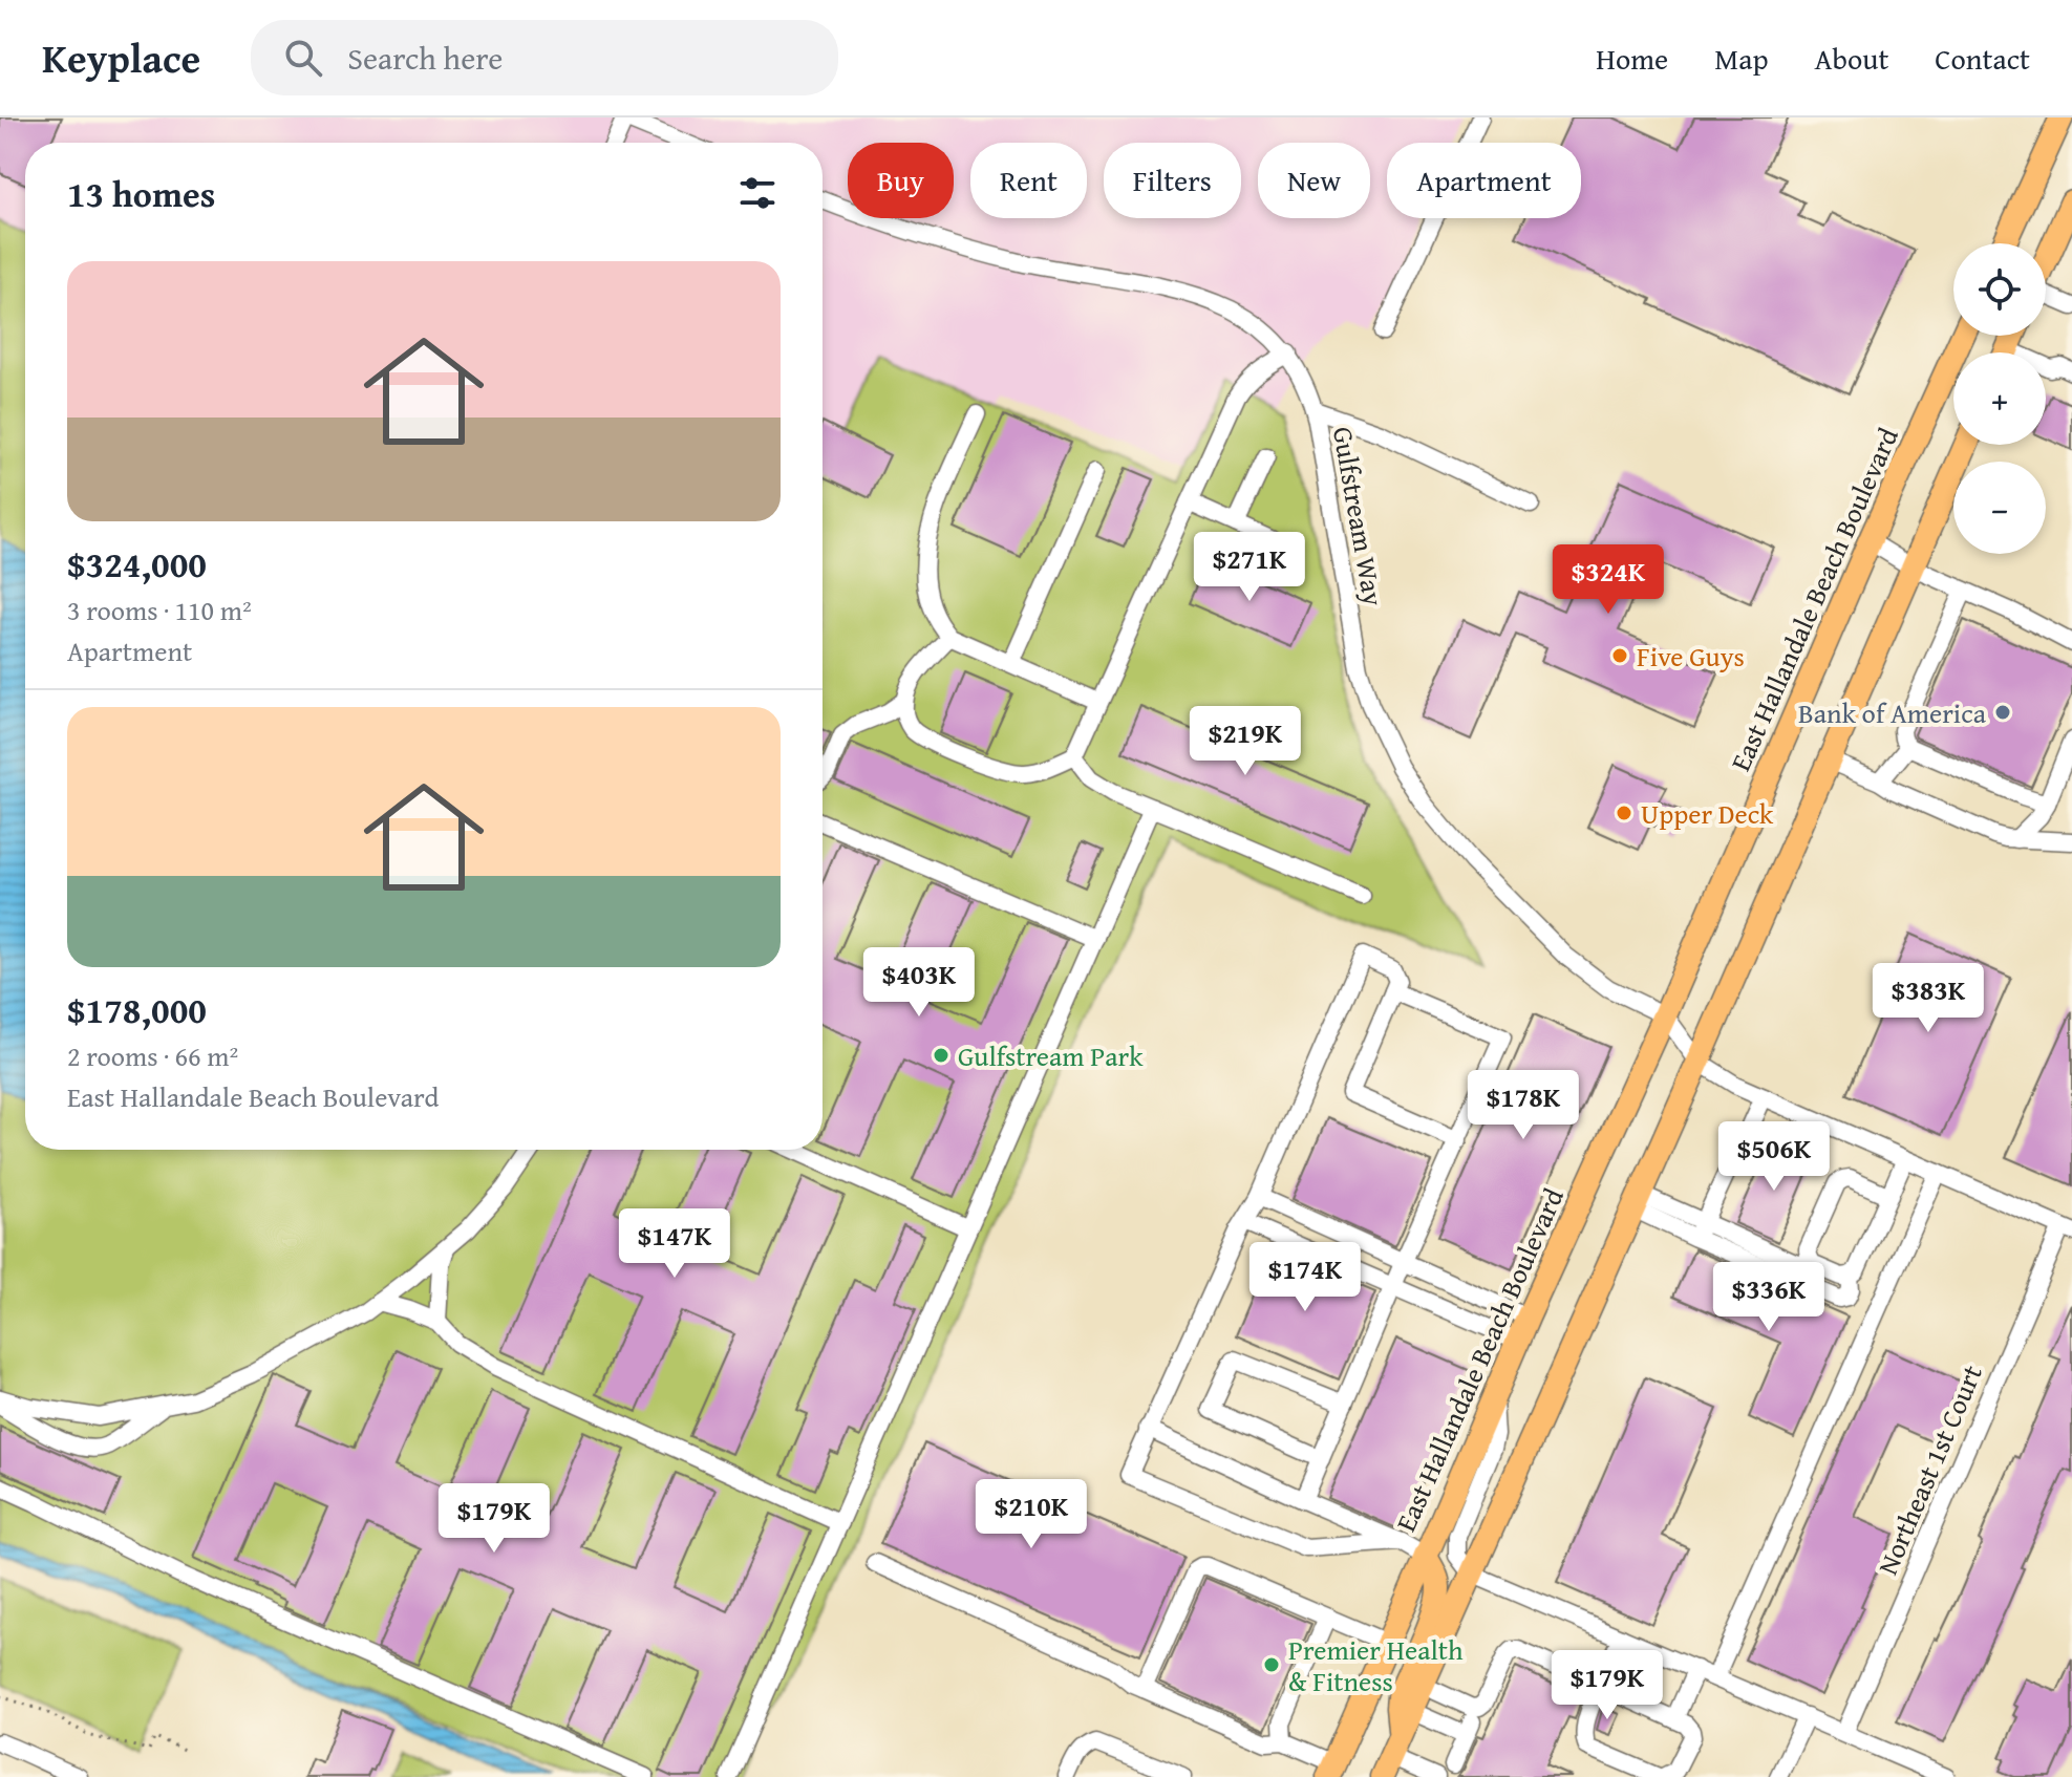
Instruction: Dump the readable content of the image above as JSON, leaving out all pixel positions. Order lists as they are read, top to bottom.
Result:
{
  "streets": {
    "main road": ["East Hallandale Beach Boulevard"],
    "street": ["Gulfstream Way", "Northeast 1st Court"]
  },
  "crossings": [
    ["Gulfstream Way", "East Hallandale Beach Boulevard"]
  ],
  "places": [
    "Five Guys",
    "Bank of America",
    "Upper Deck",
    "Gulfstream Park",
    "Premier Health & Fitness"
  ],
  "page": {
    "header": "Keyplace",
    "search": "Search here",
    "nav": [
      "Home",
      "Map",
      "About",
      "Contact"
    ],
    "chip": [
      "Buy",
      "Rent",
      "Filters",
      "New",
      "Apartment"
    ],
    "heading": "13 homes",
    "map_buttons": ["+", "−"],
    "list": [
      {
        "name": "$324,000",
        "note": "3 rooms · 110 m² · Apartment"
      },
      {
        "name": "$178,000",
        "note": "2 rooms · 66 m² · East Hallandale Beach Boulevard"
      }
    ],
    "price": [
      "$271K",
      "$324K",
      "$219K",
      "$403K",
      "$383K",
      "$178K",
      "$506K",
      "$147K",
      "$174K",
      "$336K",
      "$210K",
      "$179K",
      "$179K"
    ]
  }
}
